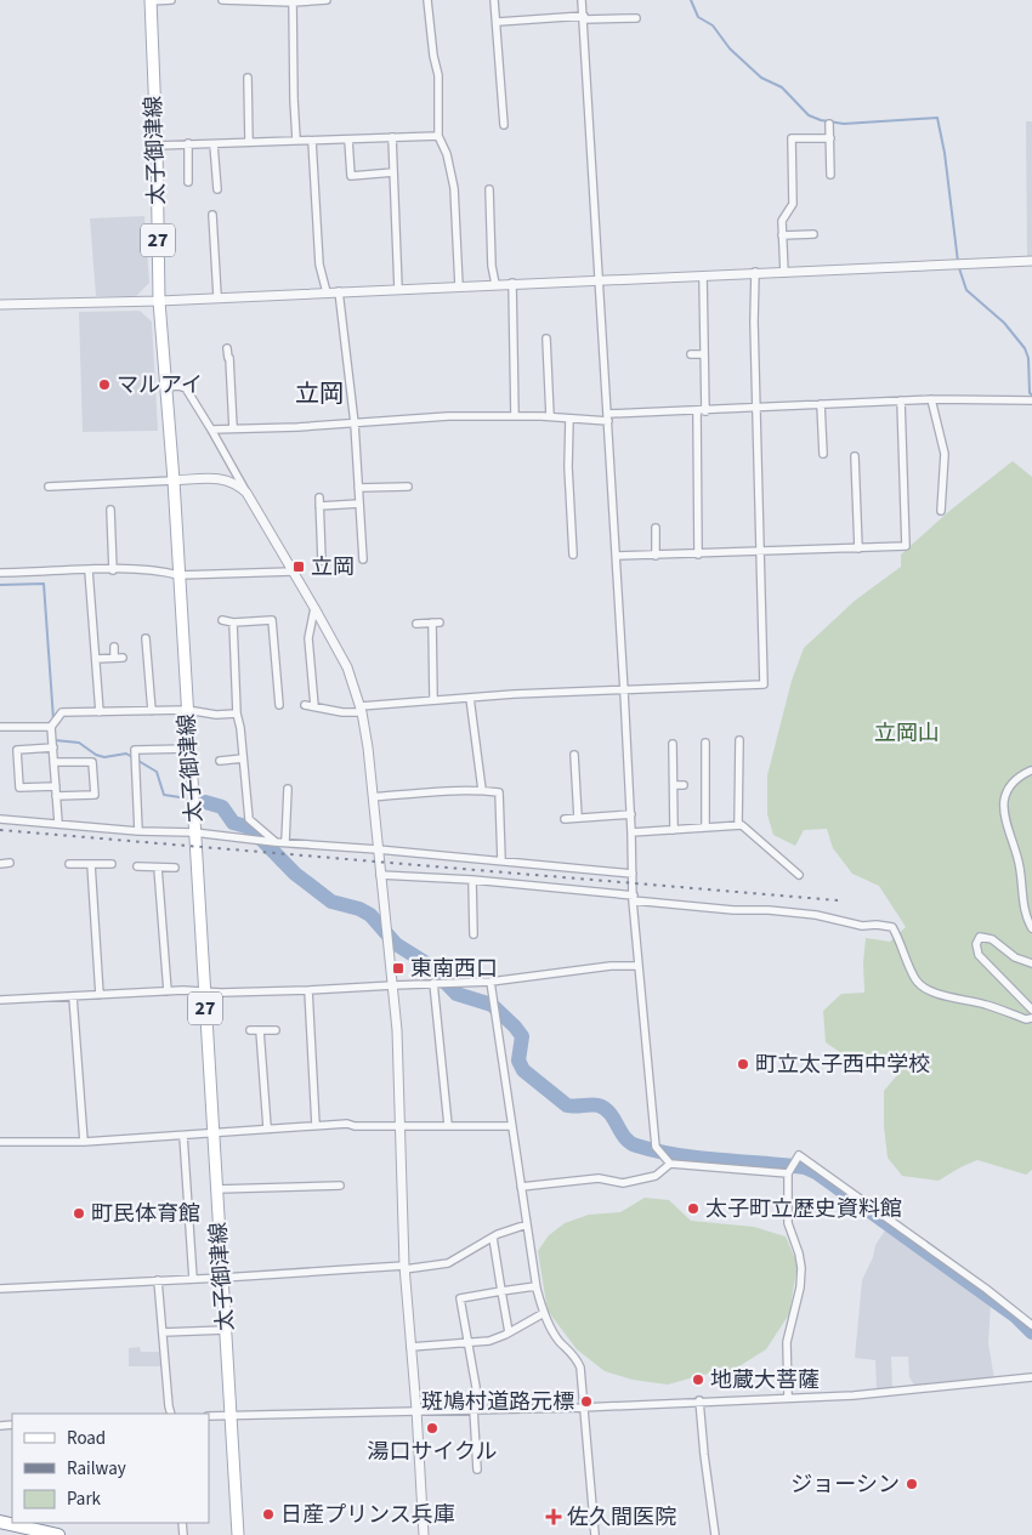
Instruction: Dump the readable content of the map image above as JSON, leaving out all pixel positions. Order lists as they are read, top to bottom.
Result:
{
  "streets": {
    "main road": ["太子御津線", "27"]
  },
  "districts": ["立岡"],
  "parks": ["立岡山"],
  "places": {
    "other": [
      "マルアイ",
      "町立太子西中学校",
      "太子町立歴史資料館",
      "町民体育館",
      "地蔵大菩薩",
      "斑鳩村道路元標",
      "湯口サイクル",
      "ジョーシン",
      "日産プリンス兵庫"
    ],
    "transit": ["立岡", "東南西口"],
    "health": ["佐久間医院"]
  },
  "legend": ["Road", "Railway", "Park"]
}
